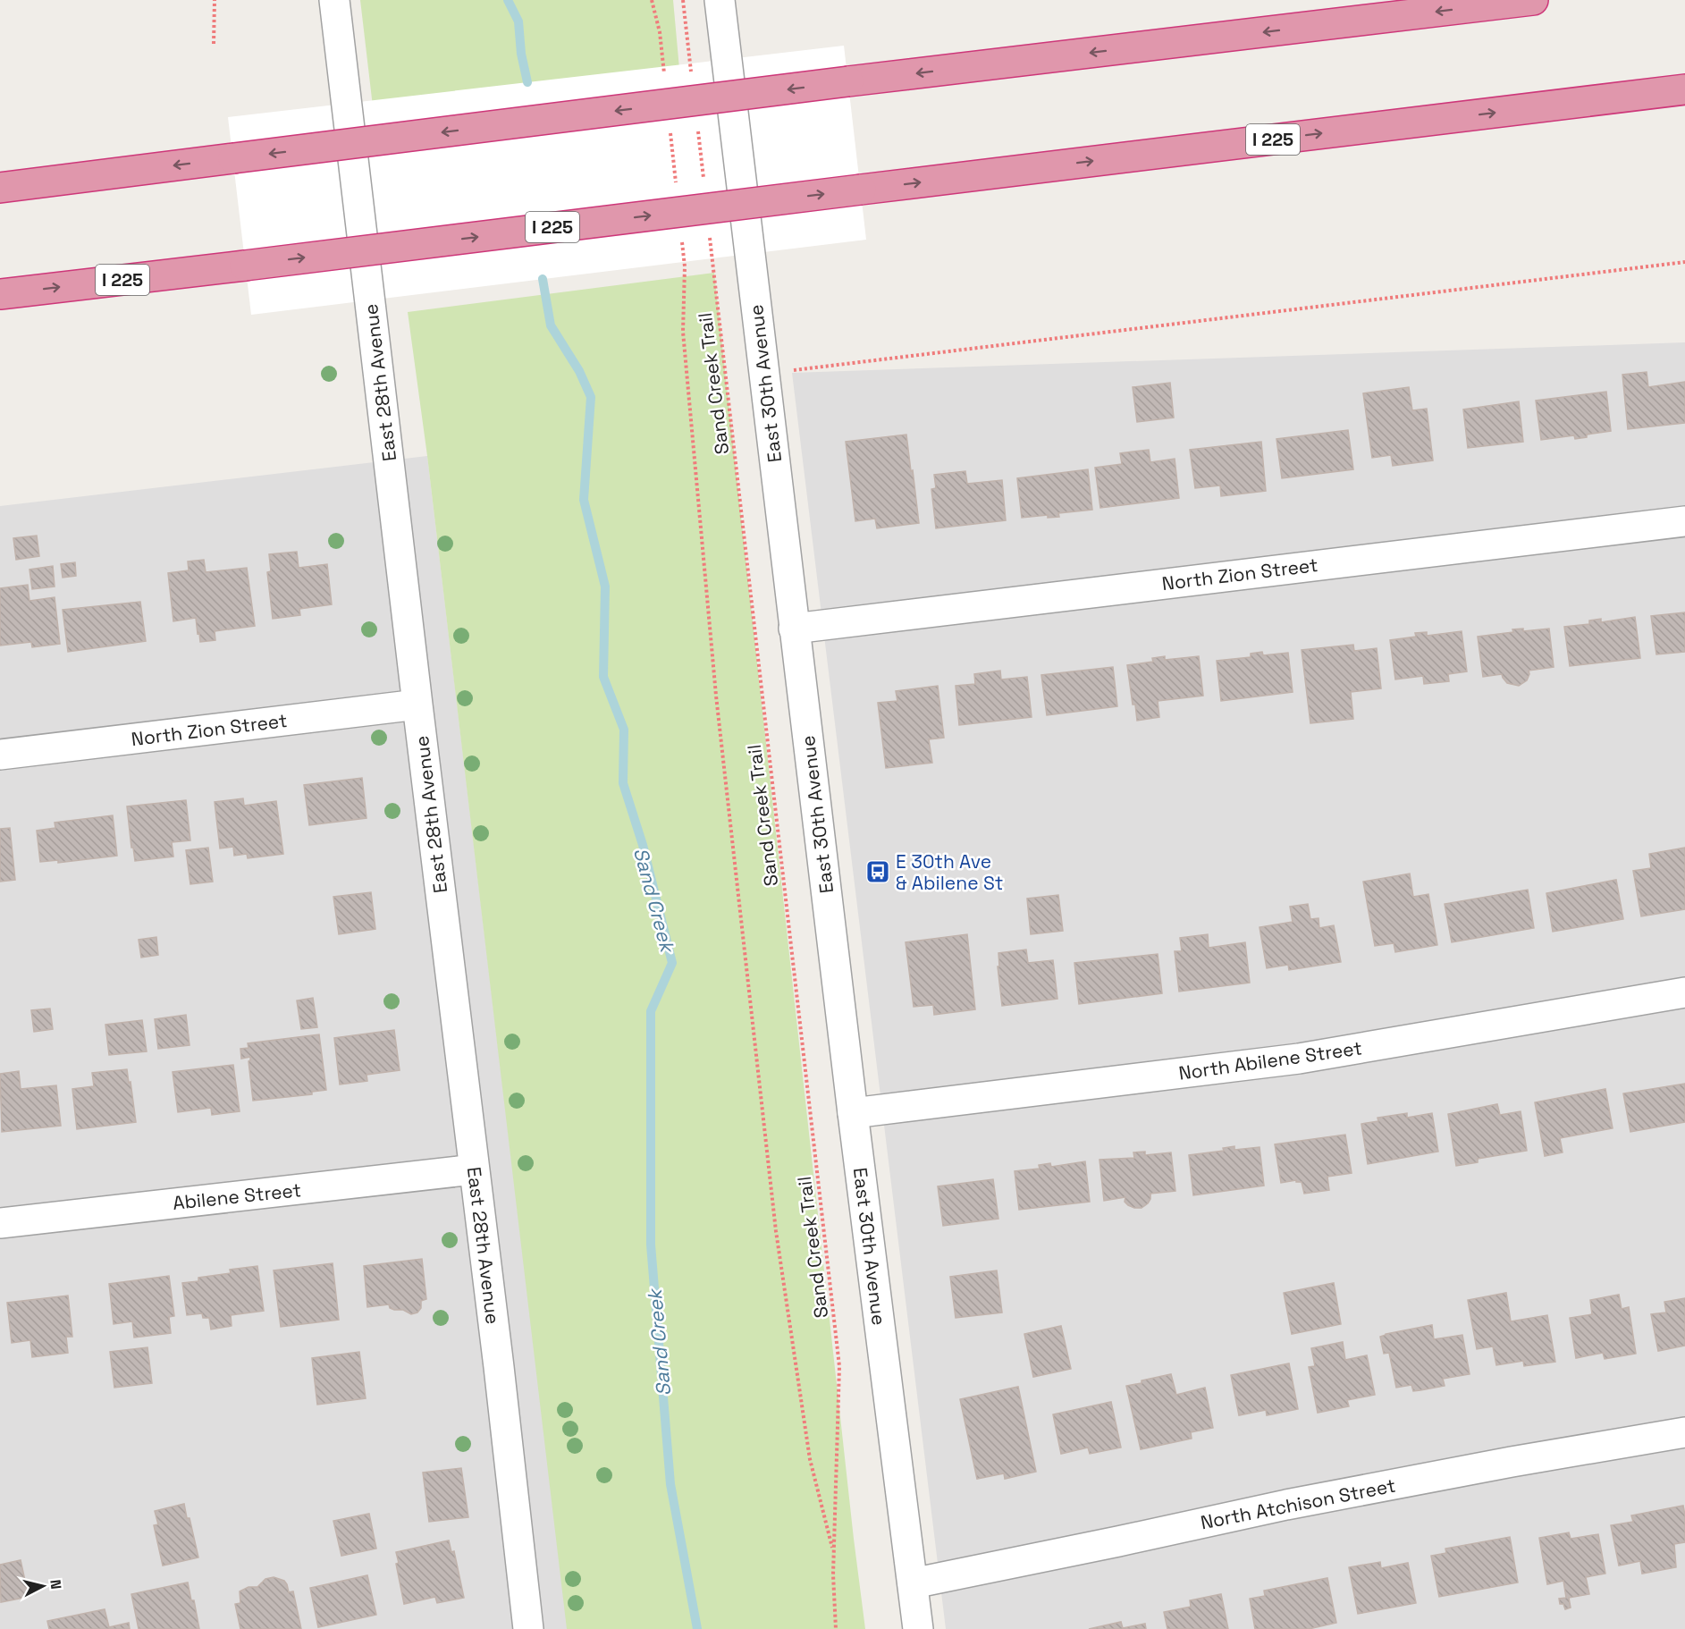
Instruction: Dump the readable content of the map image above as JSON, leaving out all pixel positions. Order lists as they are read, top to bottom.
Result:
{
  "streets": {
    "highway": ["I 225"],
    "street": [
      "East 28th Avenue",
      "East 30th Avenue",
      "North Zion Street",
      "North Abilene Street",
      "Abilene Street",
      "North Atchison Street"
    ],
    "path": ["Sand Creek Trail"]
  },
  "crossings": [
    ["East 28th Avenue", "North Zion Street"],
    ["East 28th Avenue", "Abilene Street"],
    ["East 30th Avenue", "North Zion Street"],
    ["East 30th Avenue", "North Abilene Street"],
    ["East 30th Avenue", "North Atchison Street"]
  ],
  "water": ["Sand Creek"],
  "places": {
    "bus stop": ["E 30th Ave & Abilene St"]
  },
  "north": "right"
}
